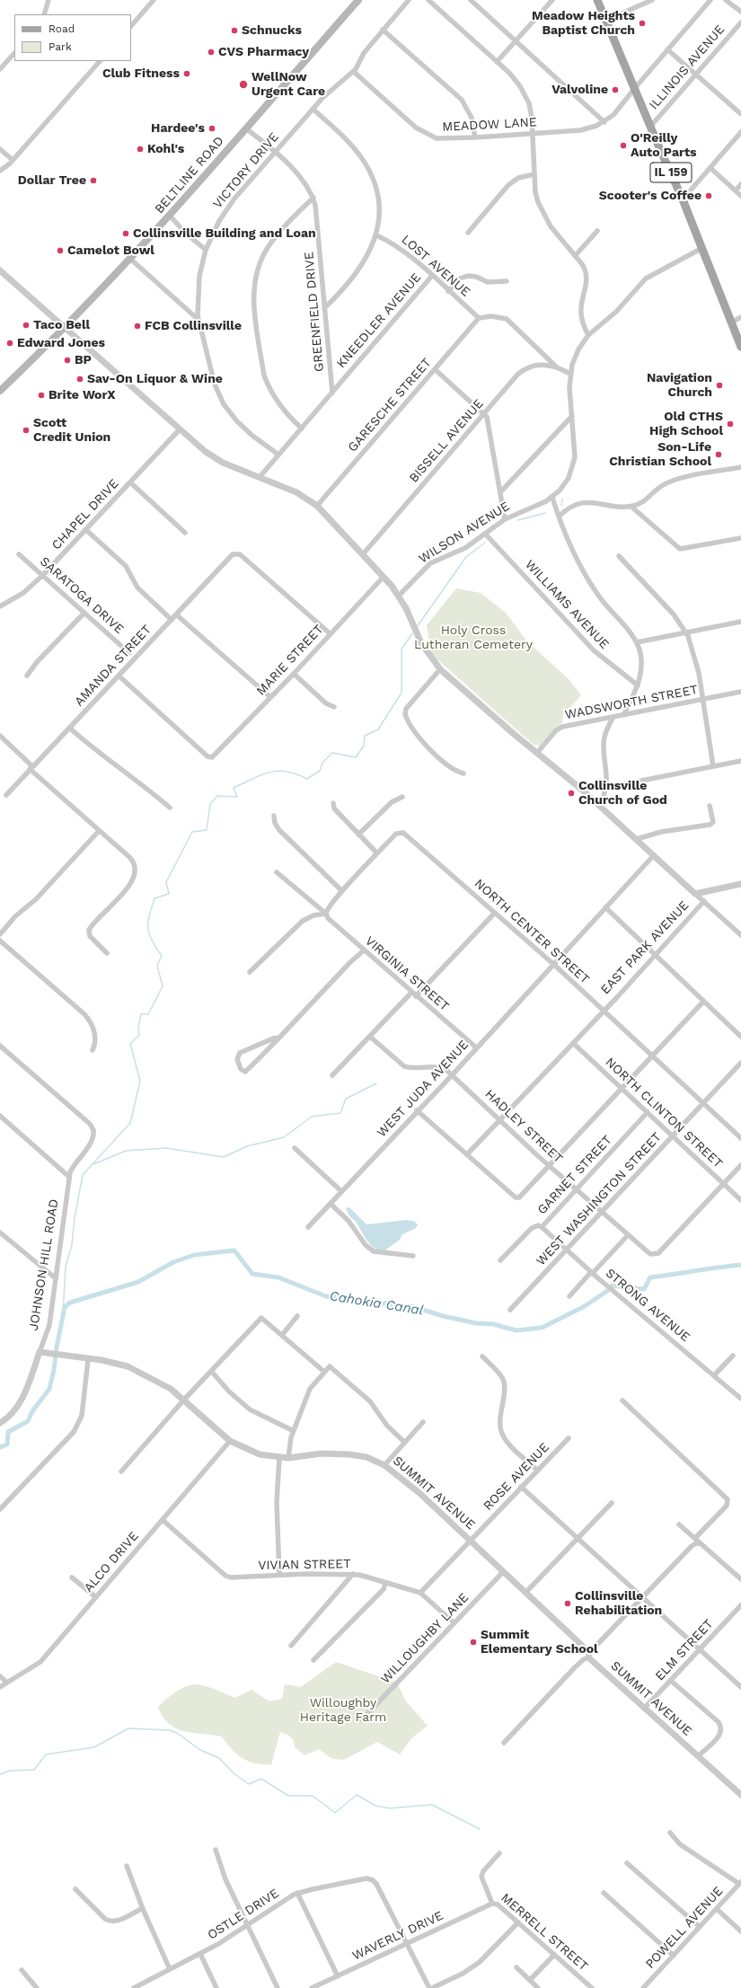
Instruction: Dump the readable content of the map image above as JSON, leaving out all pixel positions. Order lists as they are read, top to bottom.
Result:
{
  "streets": {
    "main road": ["IL 159", "BELTLINE ROAD"],
    "street": [
      "ILLINOIS AVENUE",
      "MEADOW LANE",
      "VICTORY DRIVE",
      "LOST AVENUE",
      "GREENFIELD DRIVE",
      "KNEEDLER AVENUE",
      "GARESCHE STREET",
      "BISSELL AVENUE",
      "CHAPEL DRIVE",
      "WILSON AVENUE",
      "SARATOGA DRIVE",
      "WILLIAMS AVENUE",
      "MARIE STREET",
      "AMANDA STREET",
      "WADSWORTH STREET",
      "NORTH CENTER STREET",
      "EAST PARK AVENUE",
      "VIRGINIA STREET",
      "WEST JUDA AVENUE",
      "NORTH CLINTON STREET",
      "HADLEY STREET",
      "GARNET STREET",
      "WEST WASHINGTON STREET",
      "JOHNSON HILL ROAD",
      "STRONG AVENUE",
      "ROSE AVENUE",
      "SUMMIT AVENUE",
      "ALCO DRIVE",
      "VIVIAN STREET",
      "WILLOUGHBY LANE",
      "ELM STREET",
      "OSTLE DRIVE",
      "POWELL AVENUE",
      "MERRELL STREET",
      "WAVERLY DRIVE"
    ]
  },
  "crossings": [
    ["ILLINOIS AVENUE", "IL 159"],
    ["MEADOW LANE", "VICTORY DRIVE"],
    ["MEADOW LANE", "IL 159"],
    ["VICTORY DRIVE", "GREENFIELD DRIVE"],
    ["VICTORY DRIVE", "KNEEDLER AVENUE"],
    ["IL 159", "WILSON AVENUE"],
    ["BELTLINE ROAD", "GREENFIELD DRIVE"],
    ["LOST AVENUE", "KNEEDLER AVENUE"],
    ["LOST AVENUE", "GARESCHE STREET"],
    ["GREENFIELD DRIVE", "KNEEDLER AVENUE"],
    ["CHAPEL DRIVE", "SARATOGA DRIVE"],
    ["WILSON AVENUE", "WILLIAMS AVENUE"],
    ["MARIE STREET", "AMANDA STREET"],
    ["NORTH CENTER STREET", "EAST PARK AVENUE"],
    ["NORTH CENTER STREET", "WEST JUDA AVENUE"],
    ["NORTH CENTER STREET", "WEST WASHINGTON STREET"],
    ["EAST PARK AVENUE", "NORTH CLINTON STREET"],
    ["EAST PARK AVENUE", "HADLEY STREET"],
    ["VIRGINIA STREET", "WEST JUDA AVENUE"],
    ["WEST JUDA AVENUE", "HADLEY STREET"],
    ["NORTH CLINTON STREET", "HADLEY STREET"],
    ["NORTH CLINTON STREET", "GARNET STREET"],
    ["NORTH CLINTON STREET", "WEST WASHINGTON STREET"],
    ["HADLEY STREET", "GARNET STREET"],
    ["HADLEY STREET", "WEST WASHINGTON STREET"],
    ["GARNET STREET", "STRONG AVENUE"],
    ["WEST WASHINGTON STREET", "STRONG AVENUE"],
    ["JOHNSON HILL ROAD", "SUMMIT AVENUE"],
    ["ROSE AVENUE", "SUMMIT AVENUE"],
    ["ROSE AVENUE", "VIVIAN STREET"],
    ["SUMMIT AVENUE", "ALCO DRIVE"],
    ["SUMMIT AVENUE", "WILLOUGHBY LANE"],
    ["SUMMIT AVENUE", "ELM STREET"],
    ["ALCO DRIVE", "VIVIAN STREET"],
    ["VIVIAN STREET", "WILLOUGHBY LANE"],
    ["OSTLE DRIVE", "WAVERLY DRIVE"],
    ["MERRELL STREET", "WAVERLY DRIVE"]
  ],
  "water": ["Cahokia Canal"],
  "parks": ["Holy Cross Lutheran Cemetery", "Willoughby Heritage Farm"],
  "places": [
    "Meadow Heights Baptist Church",
    "Schnucks",
    "CVS Pharmacy",
    "Club Fitness",
    "WellNow Urgent Care",
    "Valvoline",
    "Hardee's",
    "O'Reilly Auto Parts",
    "Kohl's",
    "Dollar Tree",
    "Scooter's Coffee",
    "Collinsville Building and Loan",
    "Camelot Bowl",
    "Taco Bell",
    "FCB Collinsville",
    "Edward Jones",
    "BP",
    "Sav-On Liquor & Wine",
    "Navigation Church",
    "Brite WorX",
    "Old CTHS High School",
    "Scott Credit Union",
    "Son-Life Christian School",
    "Collinsville Church of God",
    "Collinsville Rehabilitation",
    "Summit Elementary School"
  ],
  "legend": ["Road", "Park"]
}
